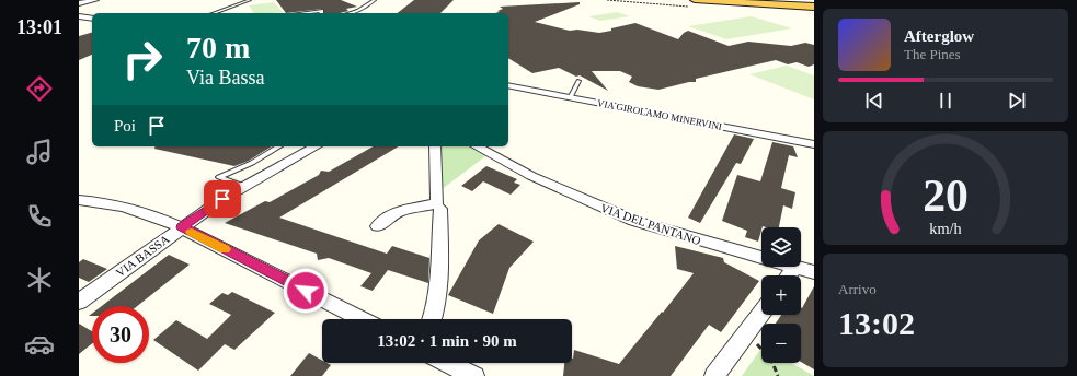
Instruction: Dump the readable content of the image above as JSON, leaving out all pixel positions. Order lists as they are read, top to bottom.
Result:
{
  "streets": {
    "street": ["VIA GIROLAMO MINERVINI", "VIA DEL PANTANO", "VIA BASSA"]
  },
  "page": {
    "tabs": "13:01",
    "turn": ["70 m", "Via Bassa"],
    "song": ["Afterglow", "The Pines"],
    "then": "Poi",
    "map_buttons": ["+", "−"],
    "tile": ["Arrivo", "13:02"],
    "limit": "30",
    "trip": "13:02 · 1 min · 90 m",
    "gauge": ["20", "km/h"]
  }
}
